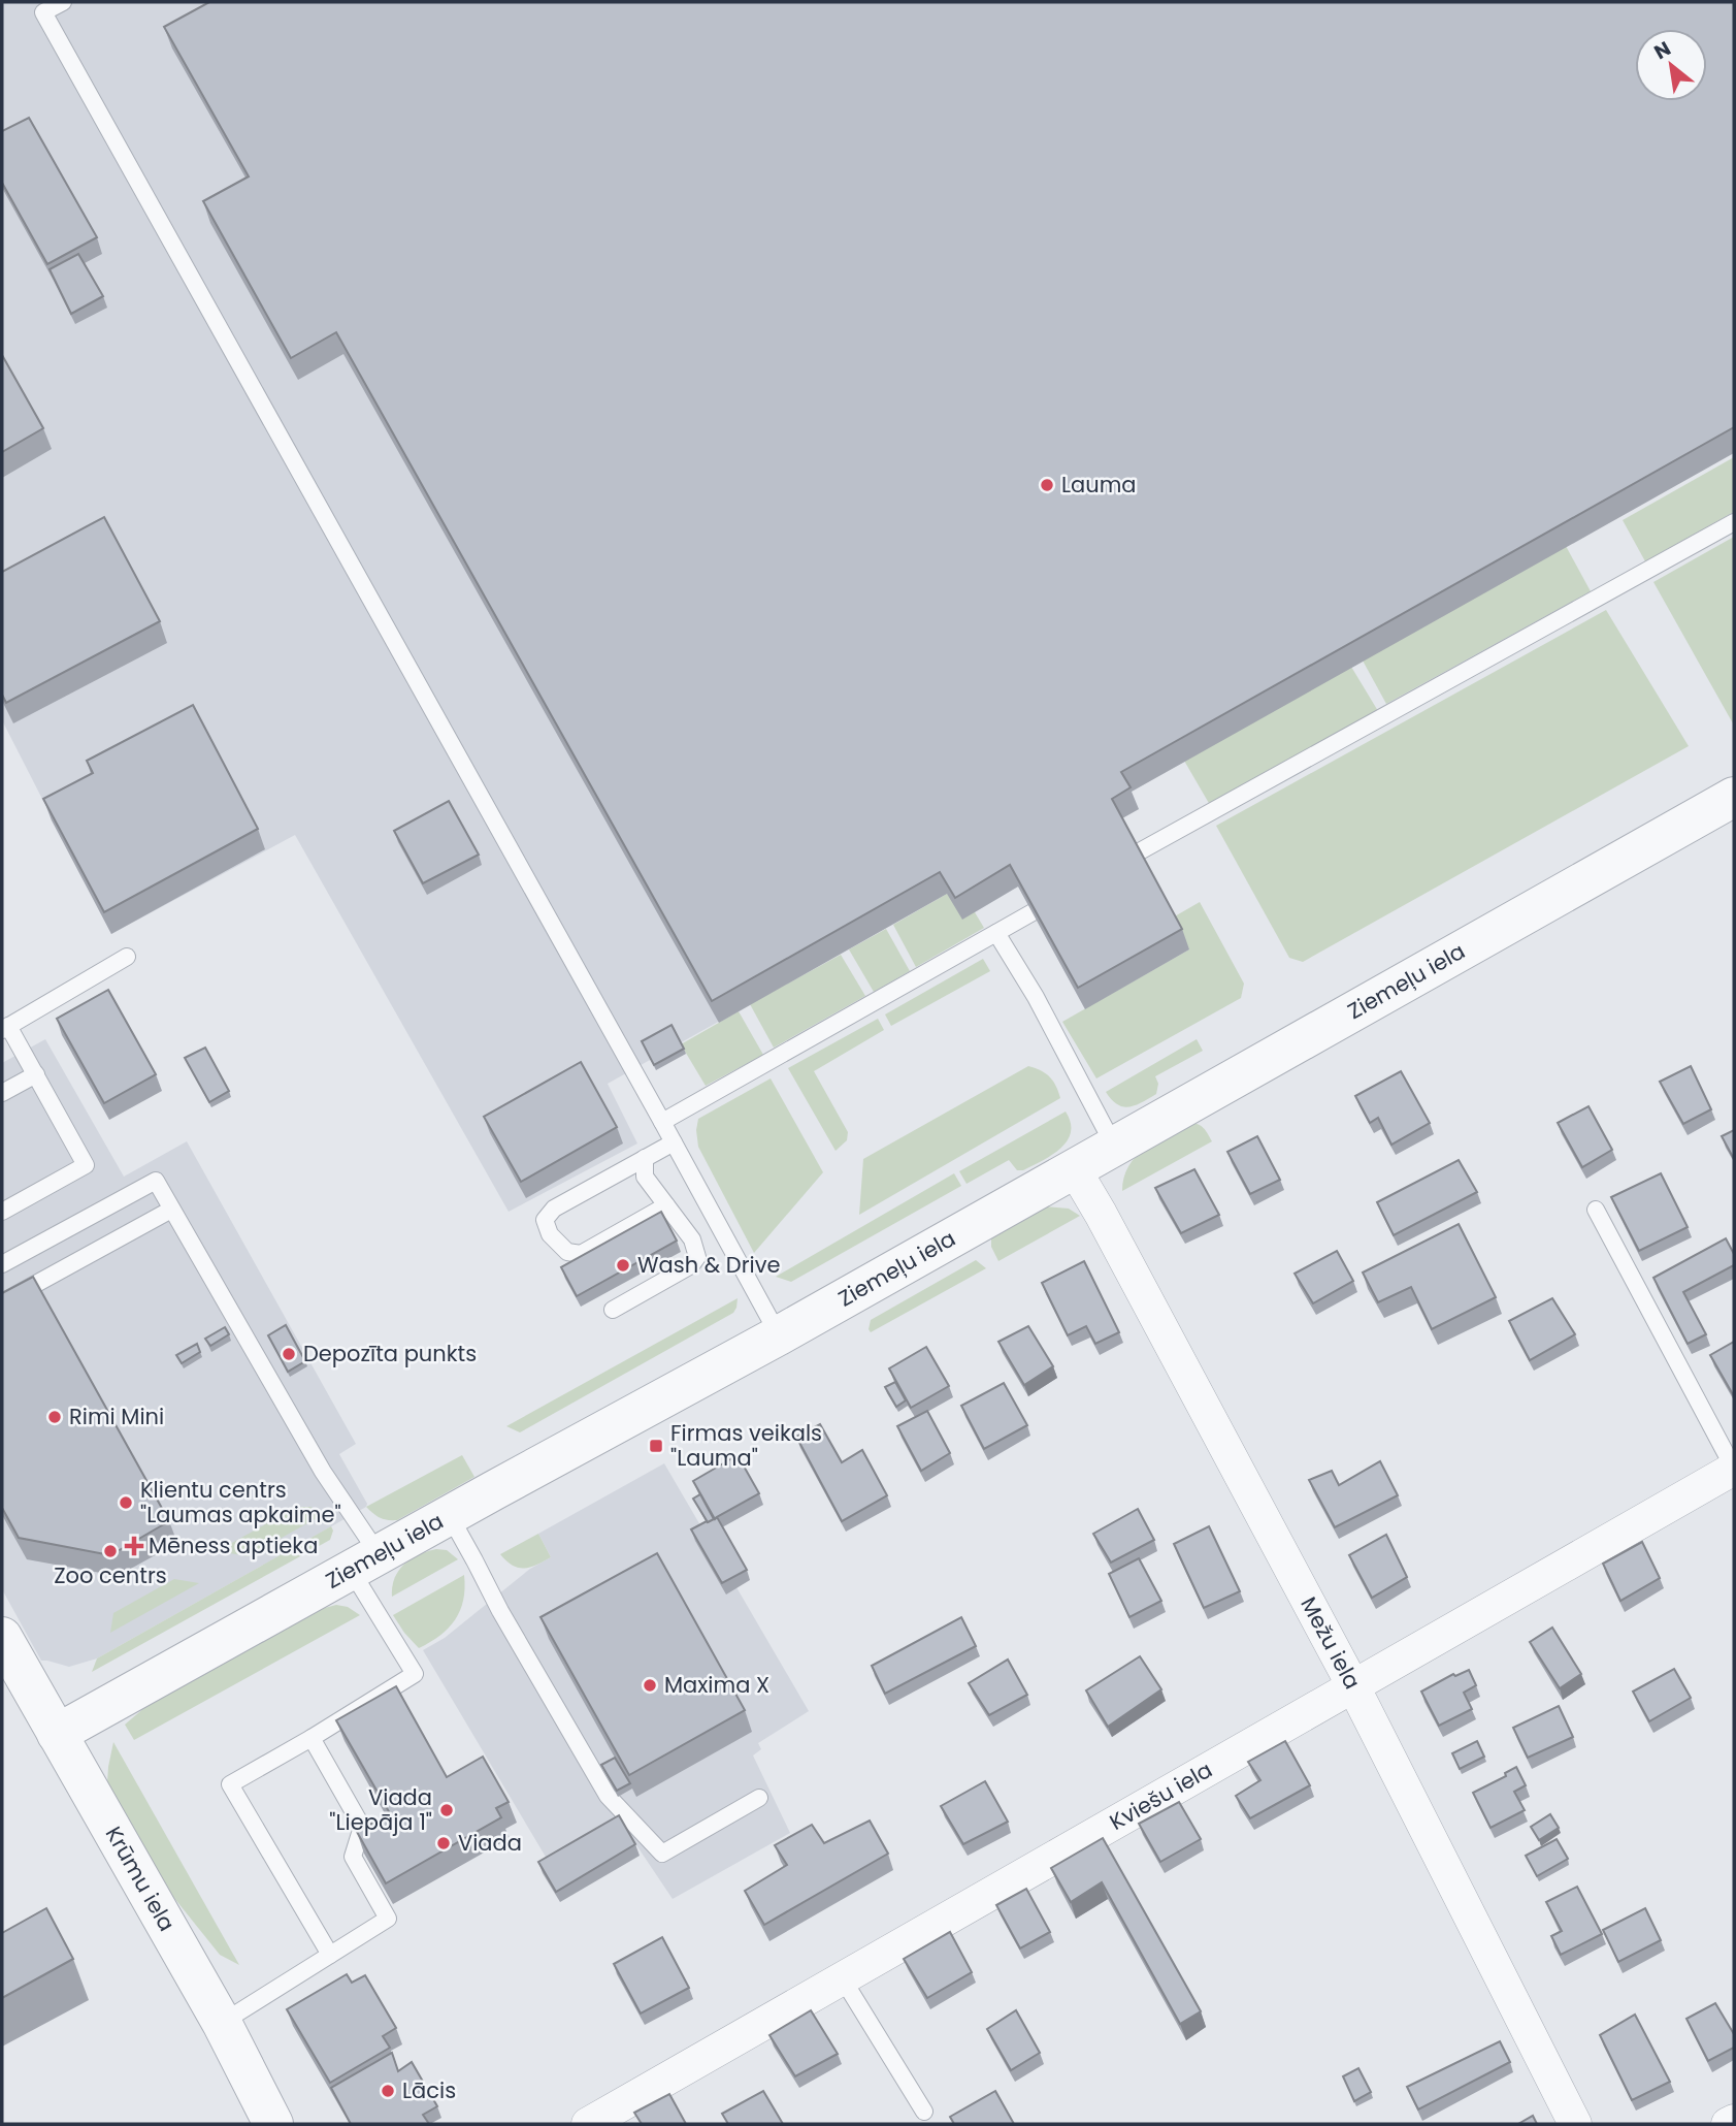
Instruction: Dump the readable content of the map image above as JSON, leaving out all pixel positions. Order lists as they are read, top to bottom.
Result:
{
  "streets": {
    "street": [
      "Ziemeļu iela",
      "Mežu iela",
      "Kviešu iela",
      "Krūmu iela"
    ]
  },
  "crossings": [
    ["Ziemeļu iela", "Mežu iela"],
    ["Ziemeļu iela", "Krūmu iela"],
    ["Mežu iela", "Kviešu iela"]
  ],
  "places": {
    "other": [
      "Lauma",
      "Wash & Drive",
      "Depozīta punkts",
      "Rimi Mini",
      "Klientu centrs \"Laumas apkaime\"",
      "Zoo centrs",
      "Maxima X",
      "Viada \"Liepāja 1\"",
      "Viada",
      "Lācis"
    ],
    "transit": ["Firmas veikals \"Lauma\""],
    "health": ["Mēness aptieka"]
  },
  "north": "top left"
}
